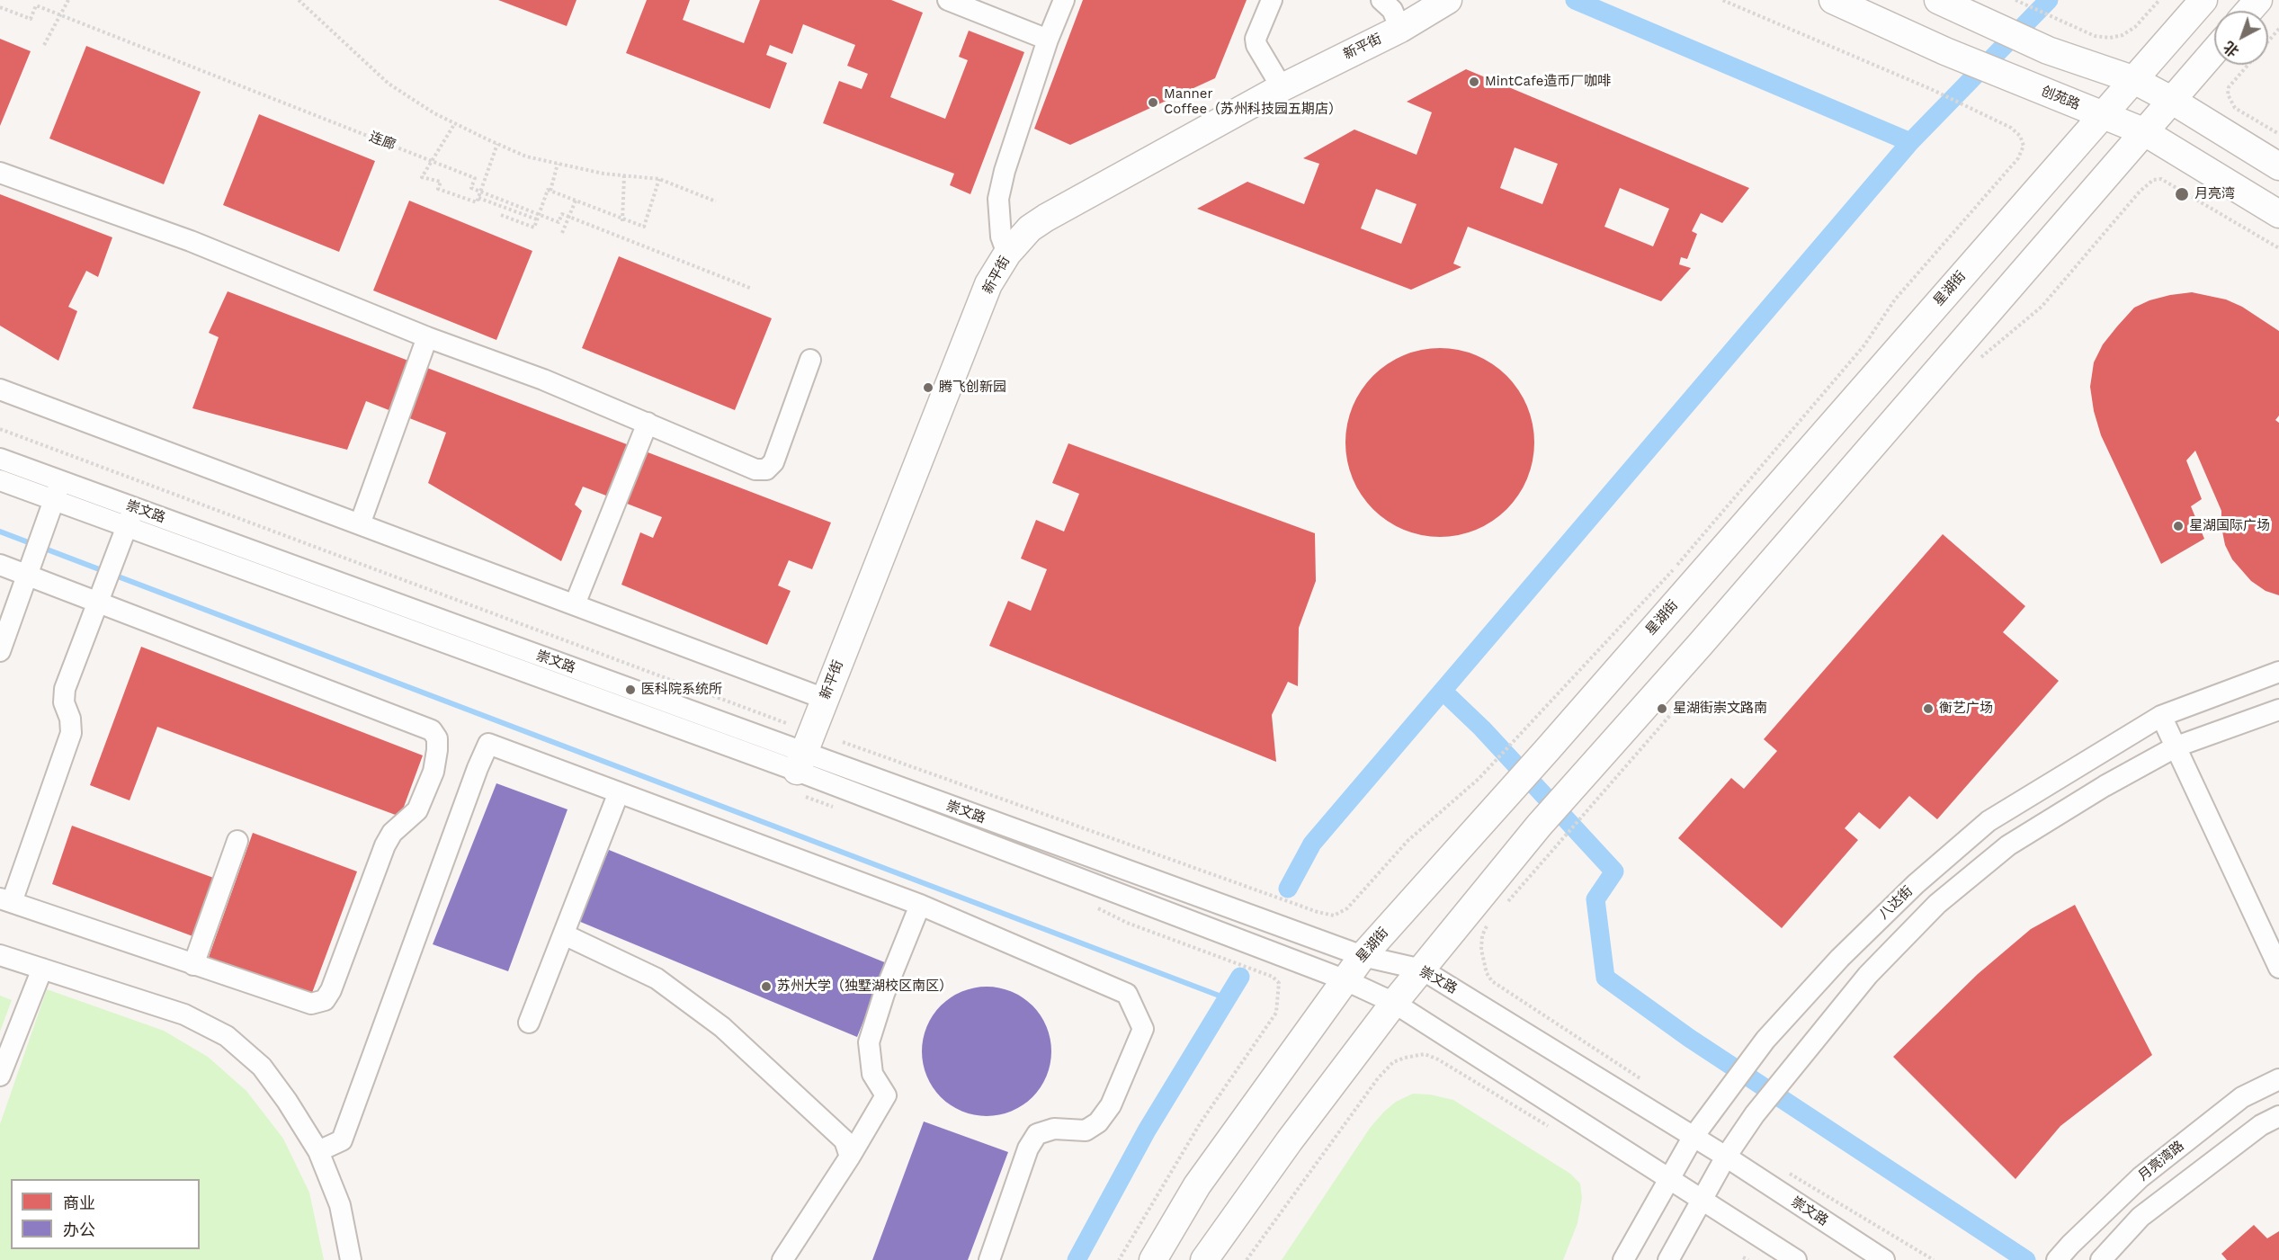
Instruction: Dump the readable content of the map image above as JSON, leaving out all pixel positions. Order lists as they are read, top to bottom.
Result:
{
  "streets": {
    "main road": ["新平街", "创苑路", "星湖街"],
    "street": ["崇文路", "八达街", "月亮湾路"],
    "path": ["连廊"]
  },
  "crossings": [
    ["新平街", "崇文路"],
    ["创苑路", "星湖街"],
    ["星湖街", "崇文路"],
    ["崇文路", "八达街"]
  ],
  "places": [
    "MintCafe造币厂咖啡",
    "Manner Coffee（苏州科技园五期店）",
    "月亮湾",
    "腾飞创新园",
    "星湖国际广场",
    "医科院系统所",
    "星湖街崇文路南",
    "衡艺广场",
    "苏州大学（独墅湖校区南区）"
  ],
  "legend": ["商业", "办公"],
  "north": "bottom left"
}
